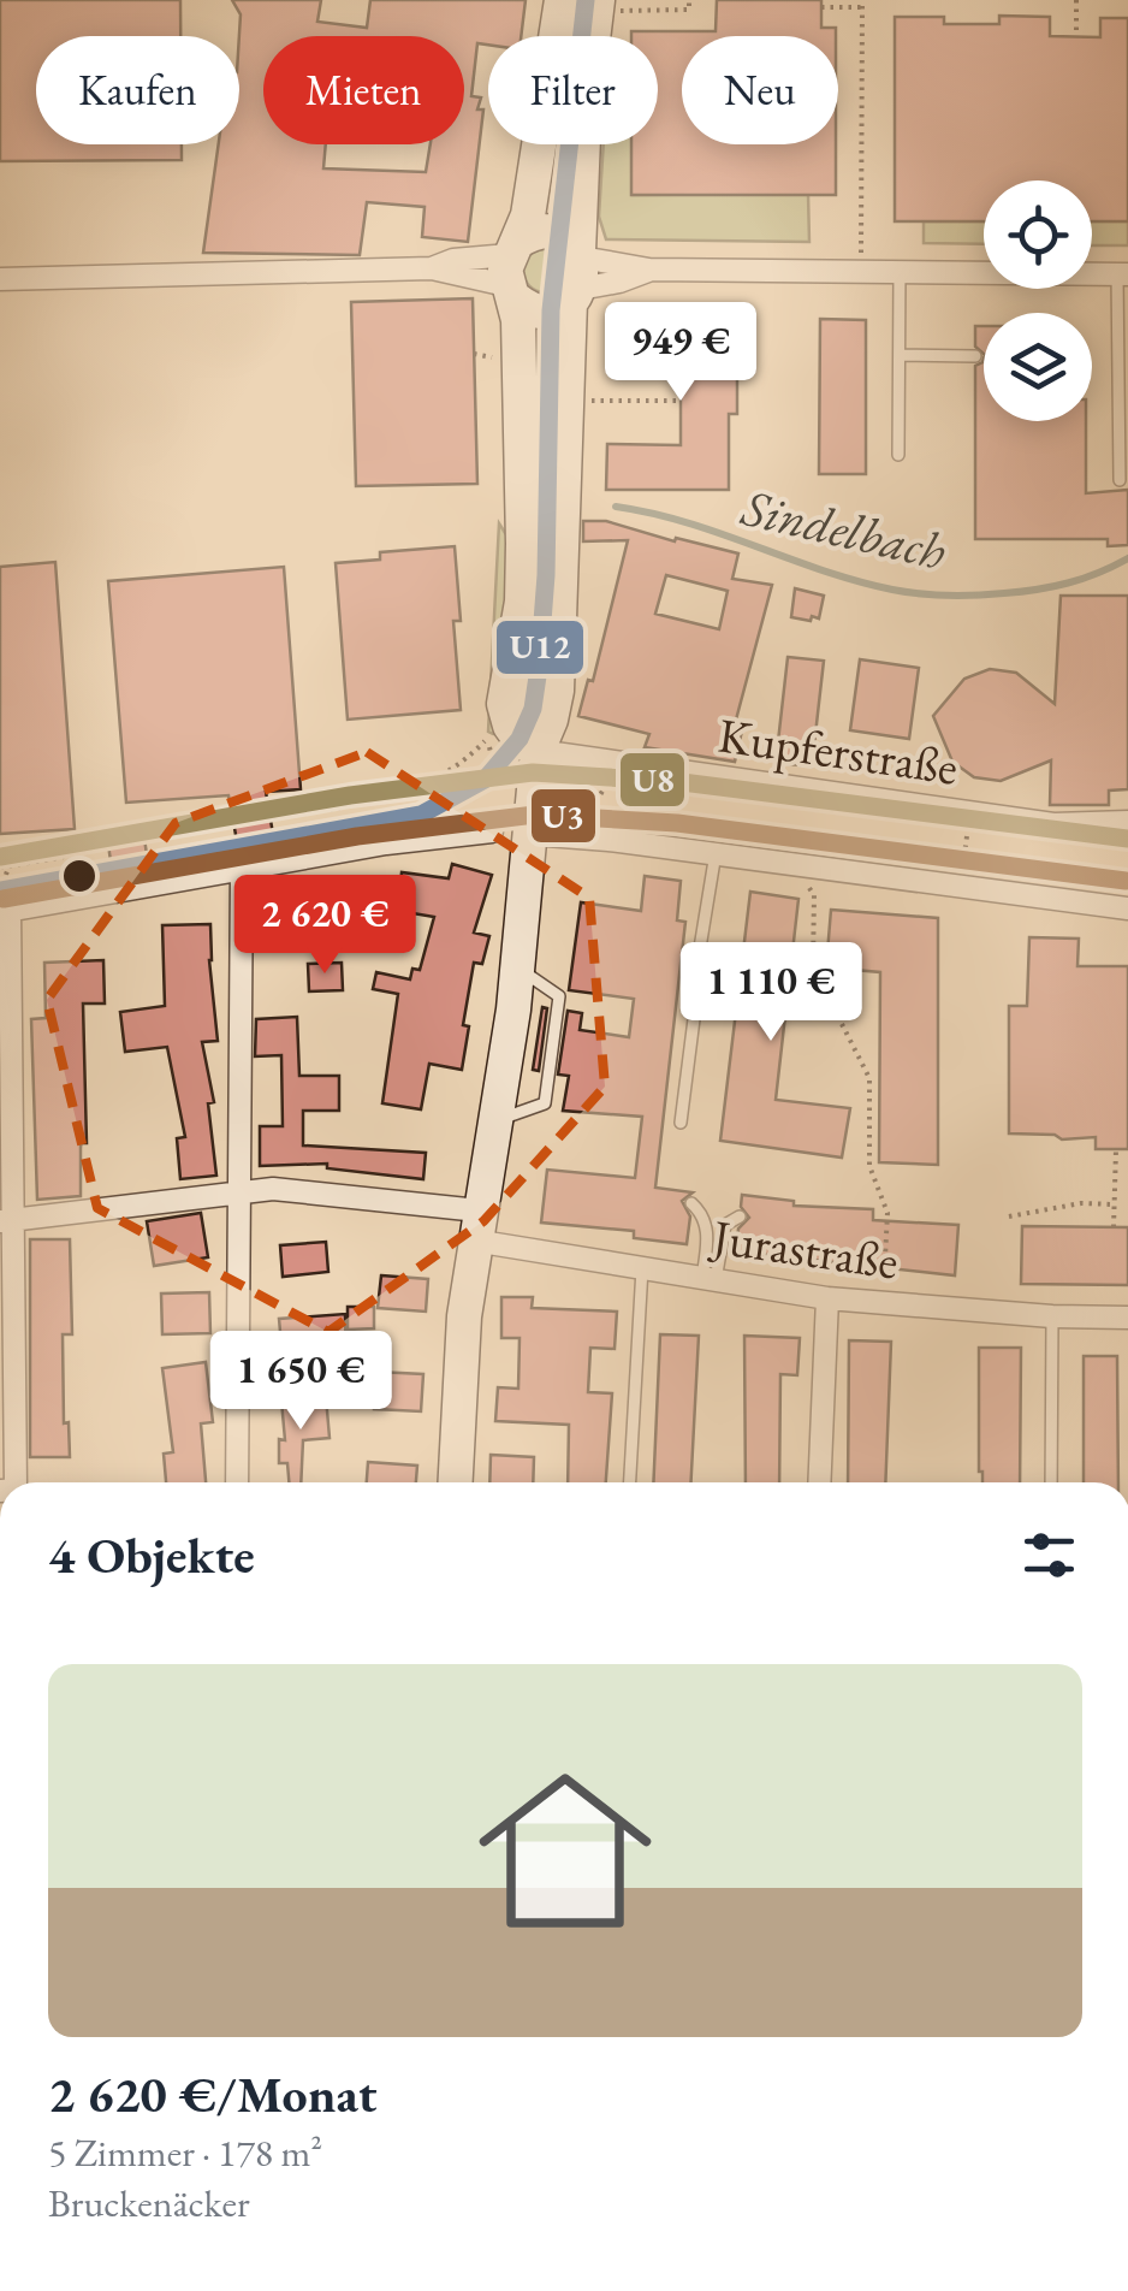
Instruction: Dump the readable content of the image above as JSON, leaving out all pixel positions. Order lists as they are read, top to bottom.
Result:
{
  "streets": {
    "street": ["Kupferstraße", "Jurastraße"]
  },
  "water": ["Sindelbach"],
  "lines": ["transit line U12", "transit line U8", "transit line U3"],
  "page": {
    "chip": [
      "Kaufen",
      "Mieten",
      "Filter",
      "Neu"
    ],
    "price": [
      "949 €",
      "2 620 €",
      "1 110 €",
      "1 650 €"
    ],
    "heading": "4 Objekte",
    "list": [
      {
        "name": "2 620 €/Monat",
        "note": "5 Zimmer · 178 m² · Bruckenäcker"
      }
    ]
  }
}
